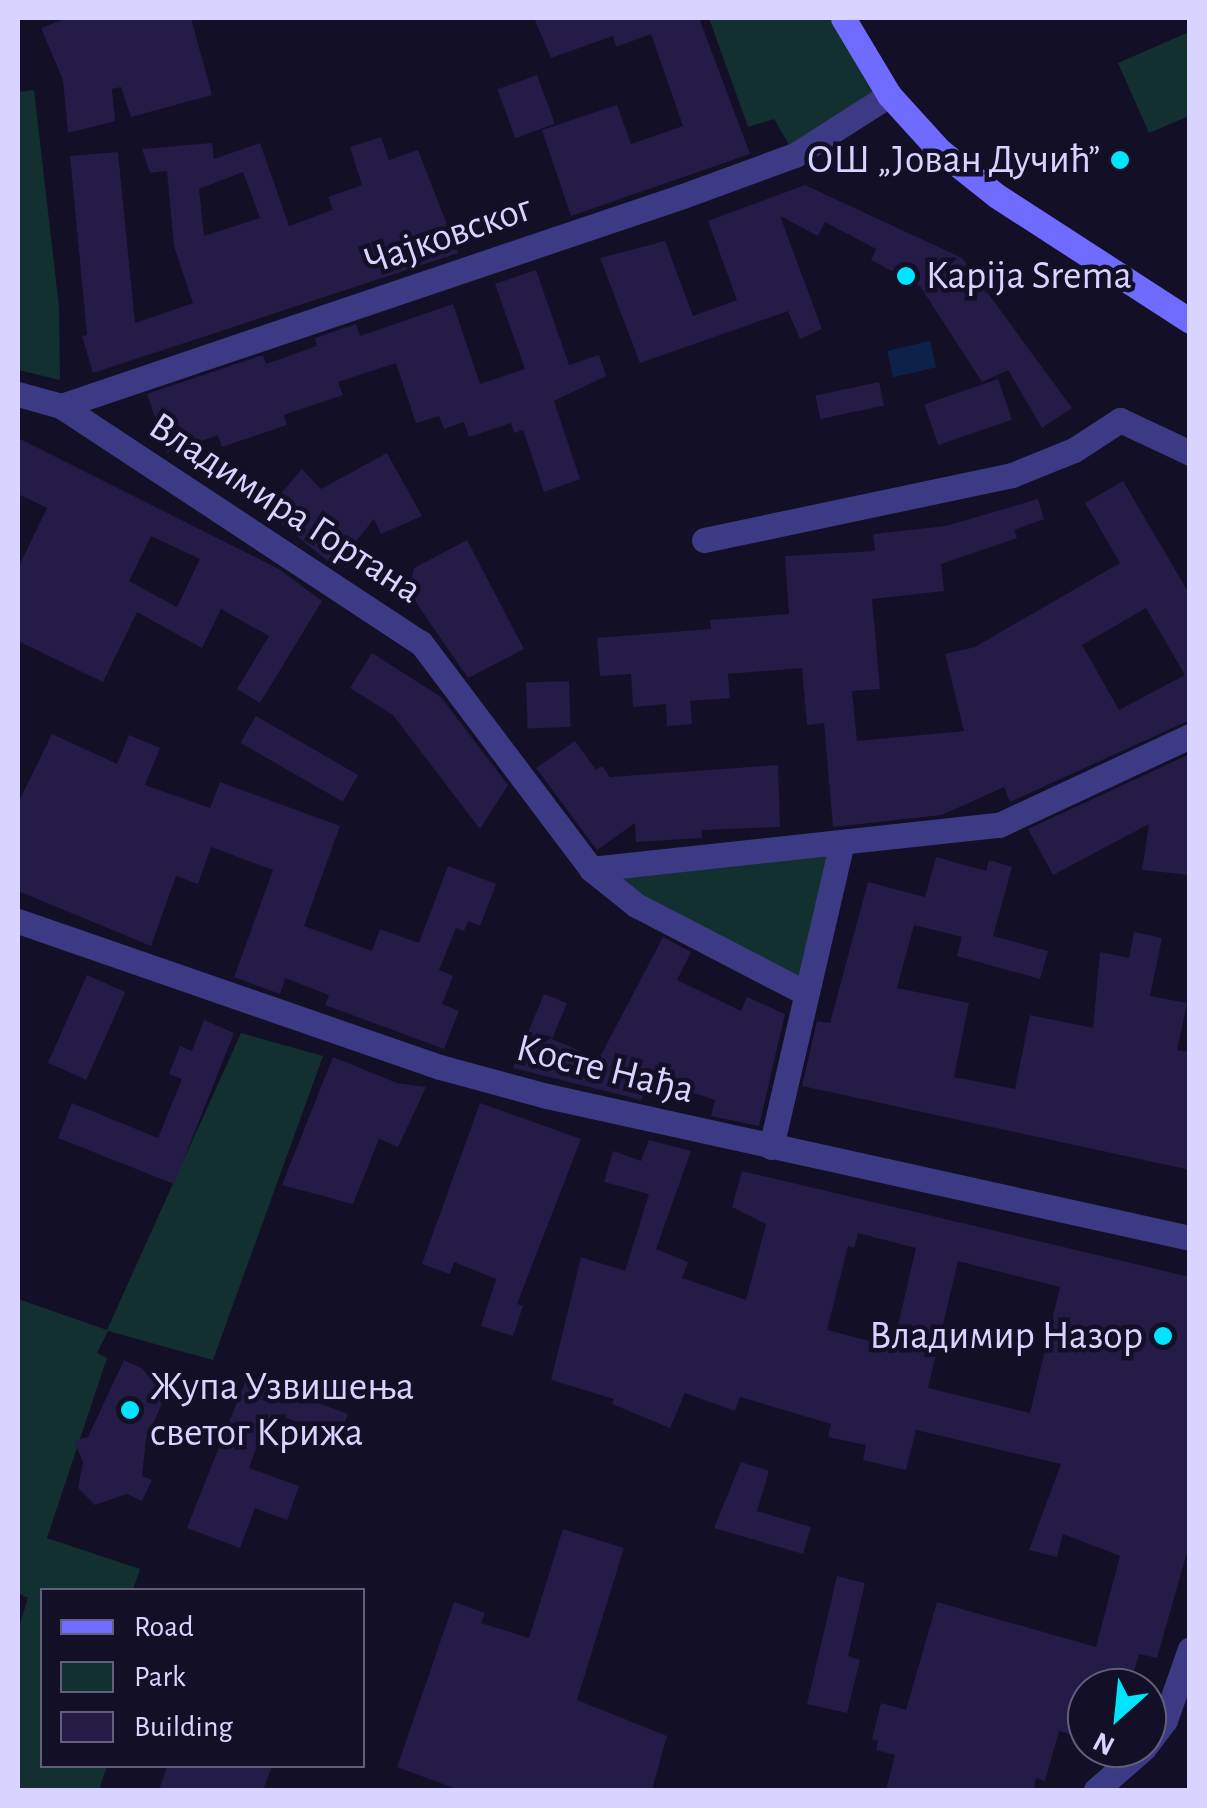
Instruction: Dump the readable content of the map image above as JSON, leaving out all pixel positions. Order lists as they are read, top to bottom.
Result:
{
  "streets": {
    "street": ["Чајковског", "Владимира Гортана", "Косте Нађа"]
  },
  "crossings": [
    ["Чајковског", "Владимира Гортана"]
  ],
  "places": [
    "ОШ „Јован Дучић”",
    "Kapija Srema",
    "Владимир Назор",
    "Жупа Узвишења светог Крижа"
  ],
  "legend": ["Road", "Park", "Building"],
  "north": "bottom left"
}
